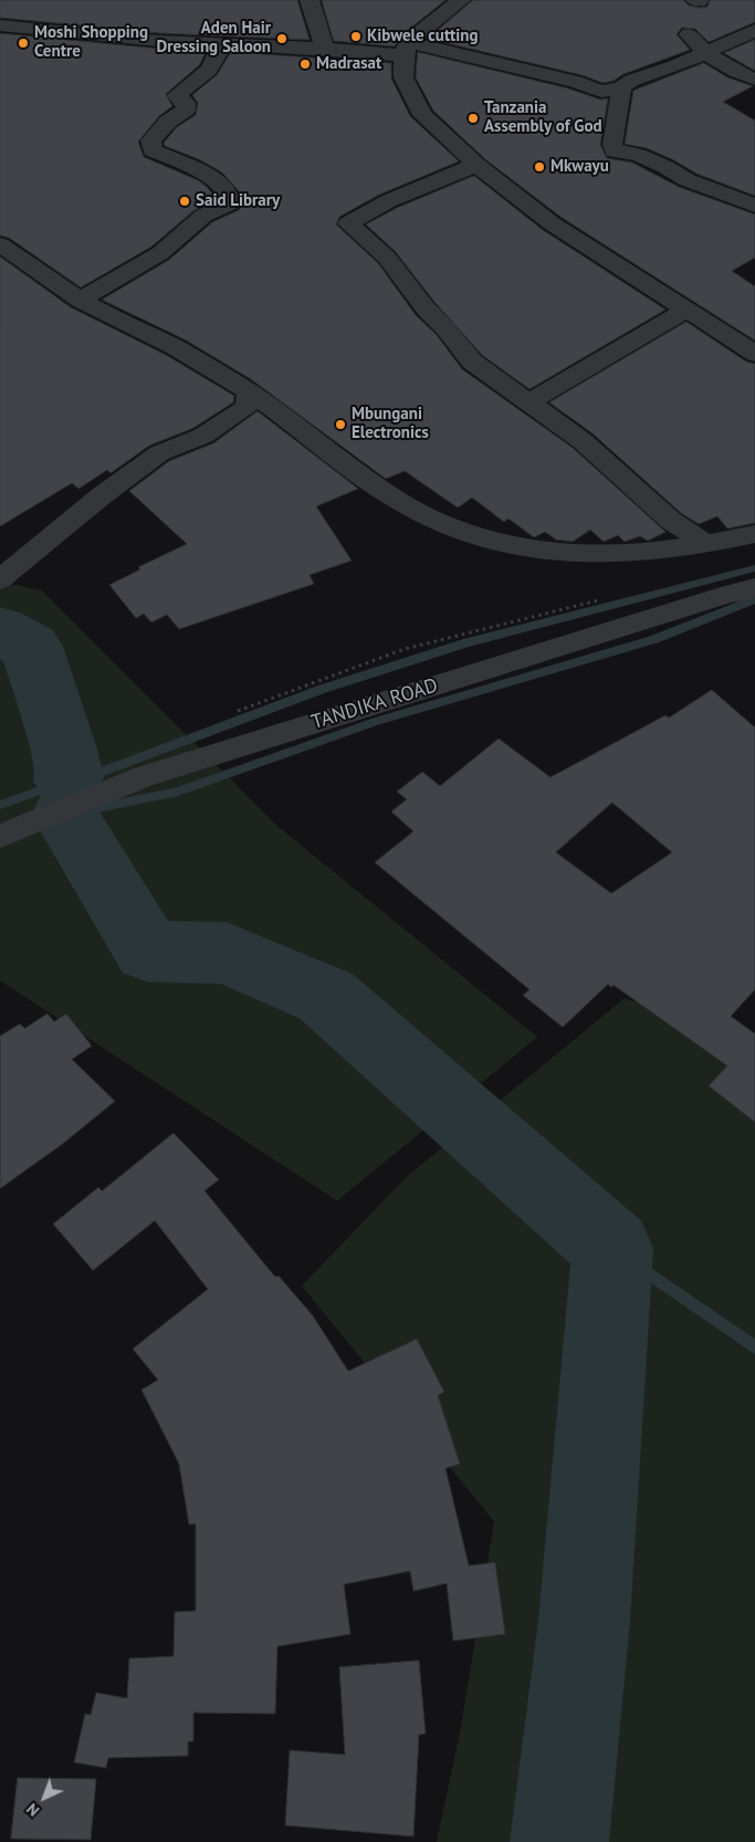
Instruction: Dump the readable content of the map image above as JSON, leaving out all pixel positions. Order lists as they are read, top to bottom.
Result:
{
  "streets": {
    "street": ["TANDIKA ROAD"]
  },
  "places": [
    "Kibwele cutting",
    "Aden Hair Dressing Saloon",
    "Moshi Shopping Centre",
    "Madrasat",
    "Tanzania Assembly of God",
    "Mkwayu",
    "Said Library",
    "Mbungani Electronics"
  ],
  "north": "bottom left"
}
